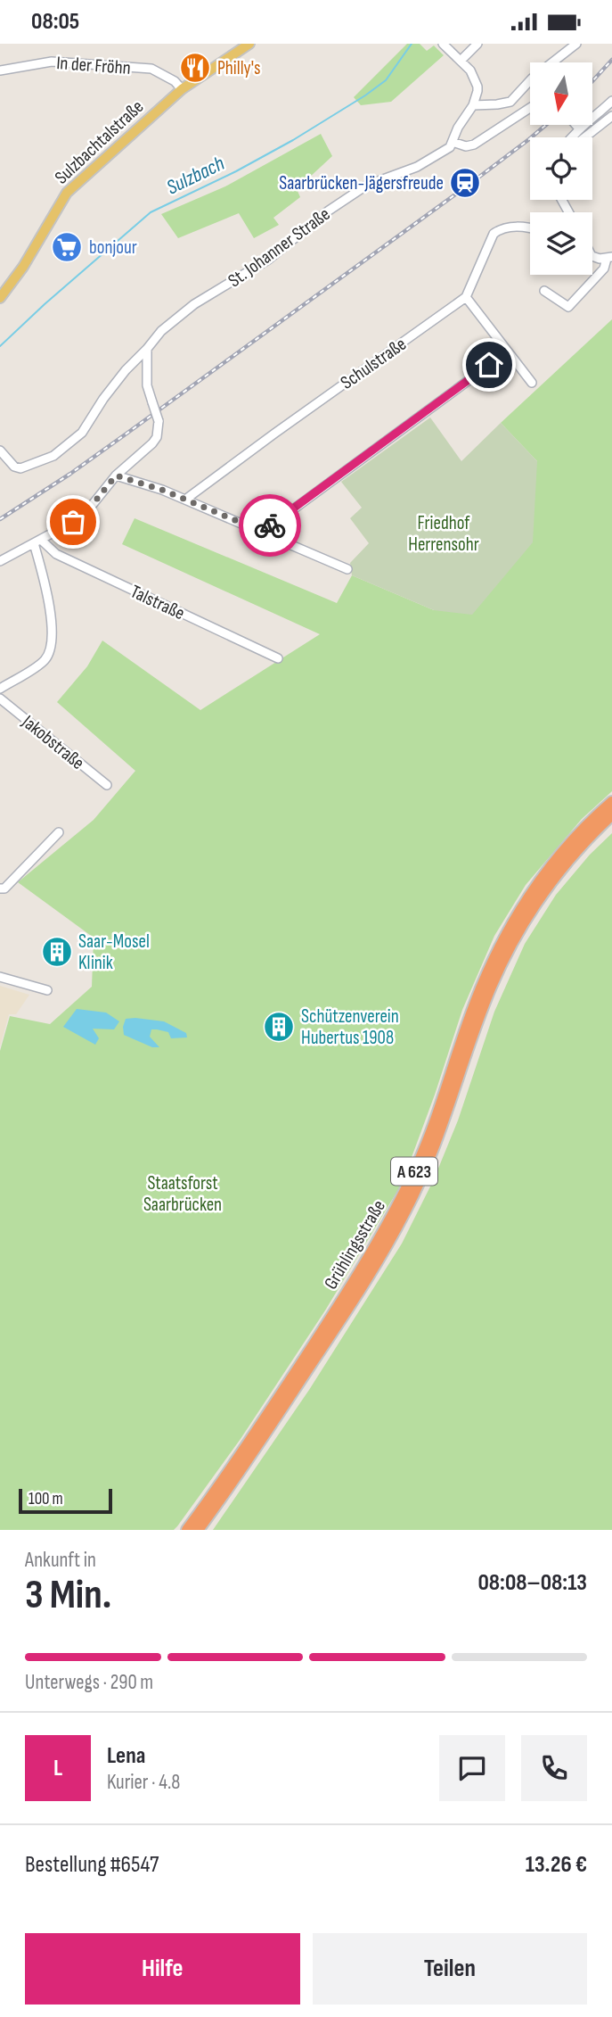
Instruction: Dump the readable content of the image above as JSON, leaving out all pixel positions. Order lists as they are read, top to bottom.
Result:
{
  "streets": {
    "highway": ["A 623", "Grühlingsstraße"],
    "main road": ["Sulzbachtalstraße"],
    "street": [
      "In der Fröhn",
      "St. Johanner Straße",
      "Schulstraße",
      "Talstraße",
      "Jakobstraße"
    ]
  },
  "crossings": [
    ["In der Fröhn", "Sulzbachtalstraße"]
  ],
  "water": ["Sulzbach"],
  "parks": ["Friedhof Herrensohr", "Staatsforst Saarbrücken"],
  "places": {
    "restaurant": ["Philly's"],
    "station": ["Saarbrücken-Jägersfreude"],
    "supermarket": ["bonjour"],
    "building": ["Saar-Mosel Klinik", "Schützenverein Hubertus 1908"]
  },
  "scale_bar": "100 m",
  "north": "bottom",
  "page": {
    "status": "08:05",
    "scale": "100 m",
    "heading": ["3 Min.", "Ankunft in", "08:08–08:13"],
    "panel": [
      "Lena",
      "Kurier · 4.8",
      "Bestellung #6547",
      "13.26 €"
    ],
    "bar": "Unterwegs · 290 m",
    "round": "L",
    "buttons": ["Hilfe", "Teilen"]
  }
}
